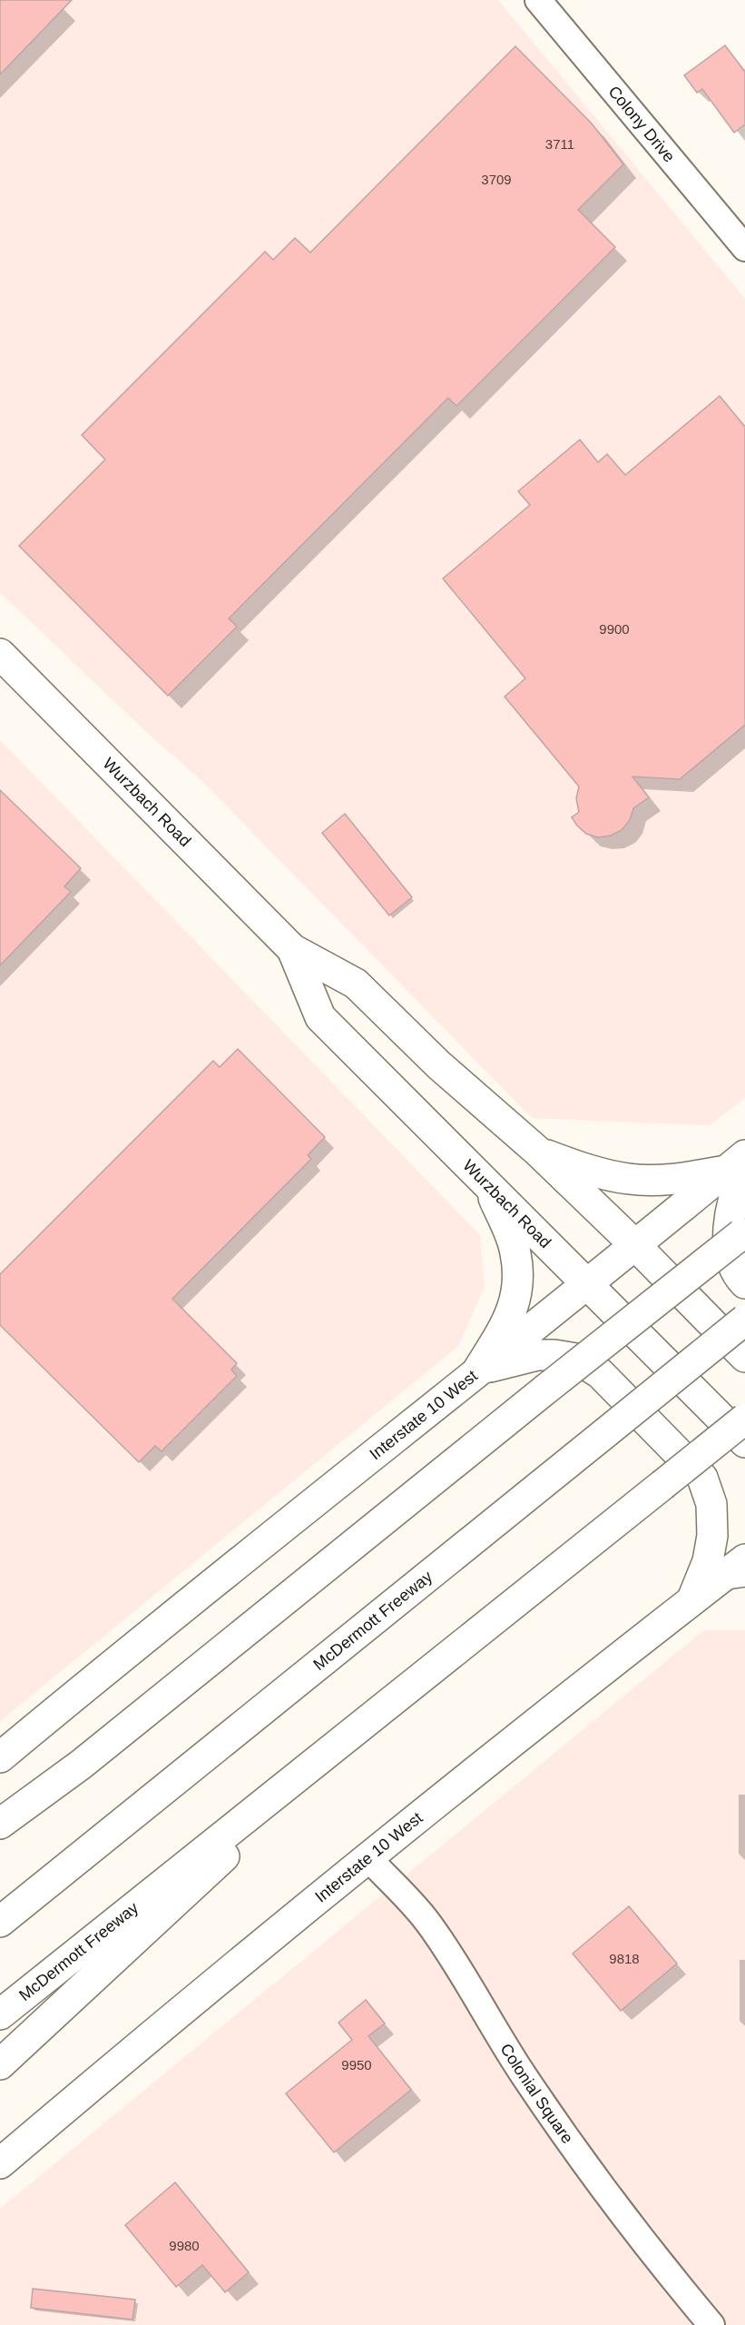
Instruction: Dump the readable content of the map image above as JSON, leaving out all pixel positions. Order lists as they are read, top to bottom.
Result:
{
  "streets": {
    "main road": ["Wurzbach Road", "Interstate 10 West", "McDermott Freeway"],
    "street": ["Colony Drive", "Colonial Square"]
  },
  "crossings": [
    ["Wurzbach Road", "Interstate 10 West"],
    ["Interstate 10 West", "Colonial Square"]
  ],
  "house_numbers": [
    "3711",
    "3709",
    "9900",
    "9818",
    "9950",
    "9980"
  ]
}
